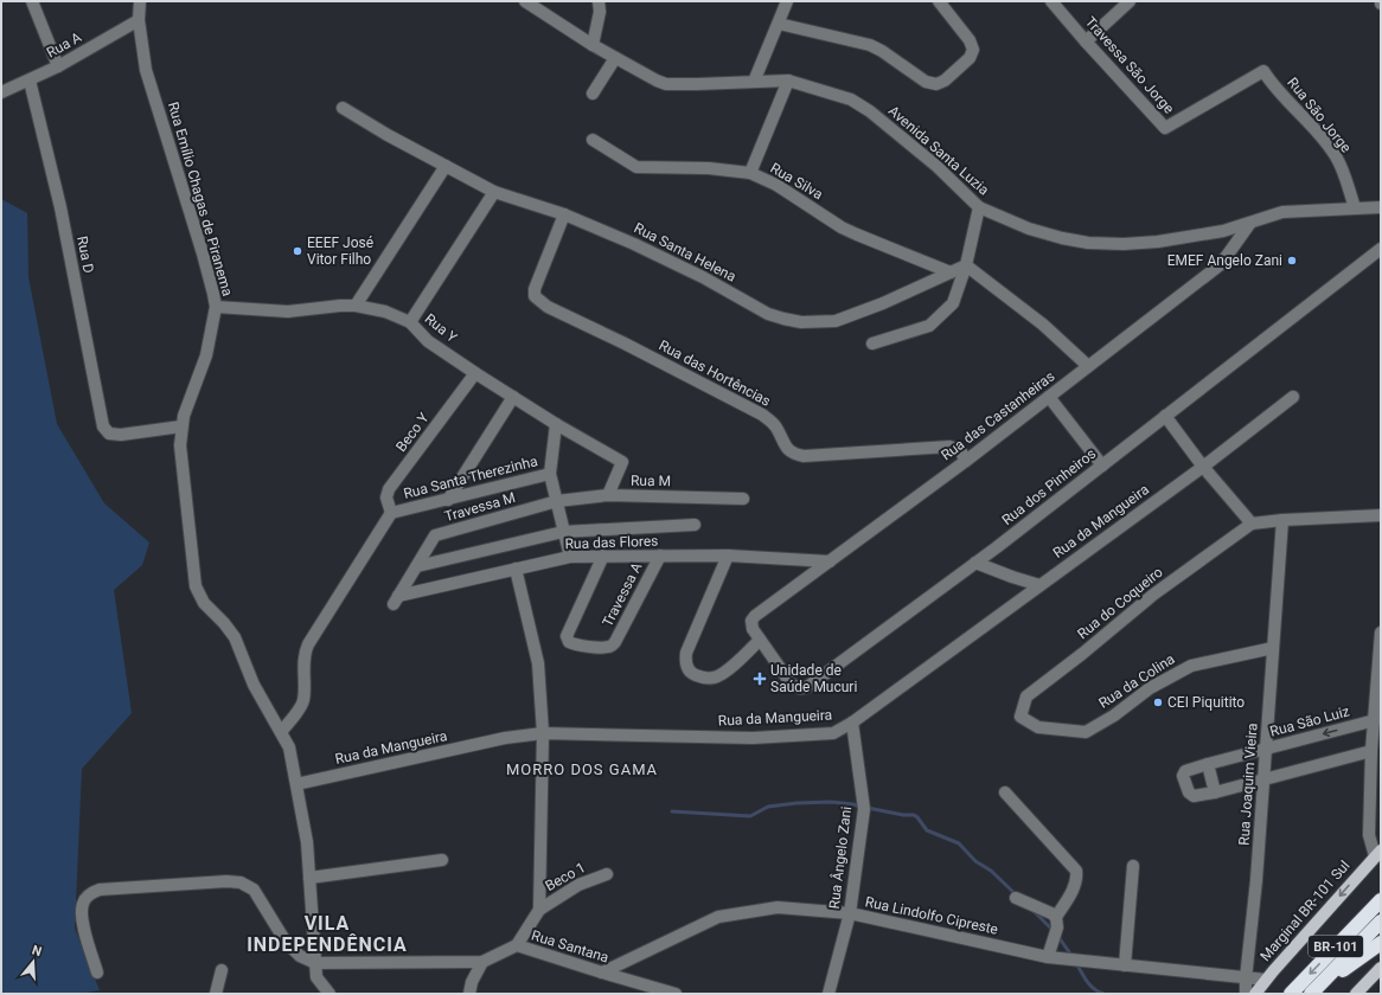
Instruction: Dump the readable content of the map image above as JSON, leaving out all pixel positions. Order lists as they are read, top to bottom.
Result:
{
  "streets": {
    "highway": ["BR-101"],
    "main road": ["Marginal BR-101 Sul"],
    "street": [
      "Rua A",
      "Travessa São Jorge",
      "Rua São Jorge",
      "Avenida Santa Luzia",
      "Rua Silva",
      "Rua Emílio Chagas de Piranema",
      "Rua Santa Helena",
      "Rua D",
      "Rua Y",
      "Rua das Hortências",
      "Rua das Castanheiras",
      "Beco Y",
      "Rua Santa Therezinha",
      "Rua M",
      "Rua dos Pinheiros",
      "Travessa M",
      "Rua da Mangueira",
      "Rua das Flores",
      "Travessa A",
      "Rua do Coqueiro",
      "Rua da Colina",
      "Rua São Luiz",
      "Rua Joaquim Vieira",
      "Rua Ângelo Zani",
      "Beco 1",
      "Rua Lindolfo Cipreste",
      "Rua Santana"
    ]
  },
  "crossings": [
    ["Rua A", "Rua Emílio Chagas de Piranema"],
    ["Rua A", "Rua D"],
    ["Travessa São Jorge", "Rua São Jorge"],
    ["Rua São Jorge", "Avenida Santa Luzia"],
    ["Avenida Santa Luzia", "Rua das Castanheiras"],
    ["Rua Silva", "Rua Santa Helena"],
    ["Rua Emílio Chagas de Piranema", "Rua D"],
    ["Rua Emílio Chagas de Piranema", "Rua Y"],
    ["Rua Emílio Chagas de Piranema", "Rua Santa Therezinha"],
    ["Rua Emílio Chagas de Piranema", "Rua da Mangueira"],
    ["Rua Emílio Chagas de Piranema", "Rua Santana"],
    ["Rua Santa Helena", "Rua das Hortências"],
    ["Rua Y", "Beco Y"],
    ["Rua Y", "Rua M"],
    ["Rua das Hortências", "Rua das Castanheiras"],
    ["Rua das Castanheiras", "Rua dos Pinheiros"],
    ["Rua das Castanheiras", "Rua das Flores"],
    ["Beco Y", "Rua Santa Therezinha"],
    ["Rua Santa Therezinha", "Rua M"],
    ["Rua Santa Therezinha", "Travessa M"],
    ["Rua Santa Therezinha", "Rua das Flores"],
    ["Rua M", "Travessa M"],
    ["Travessa M", "Rua das Flores"],
    ["Rua da Mangueira", "Rua Ângelo Zani"],
    ["Rua das Flores", "Travessa A"],
    ["Rua do Coqueiro", "Rua da Colina"],
    ["Rua da Colina", "Rua Joaquim Vieira"],
    ["Rua São Luiz", "Rua Joaquim Vieira"],
    ["Rua Joaquim Vieira", "Rua Lindolfo Cipreste"],
    ["Rua Ângelo Zani", "Rua Lindolfo Cipreste"],
    ["Marginal BR-101 Sul", "Rua Lindolfo Cipreste"],
    ["Rua Lindolfo Cipreste", "Rua Santana"]
  ],
  "one_way": ["Marginal BR-101 Sul"],
  "districts": ["MORRO DOS GAMA", "VILA INDEPENDÊNCIA"],
  "places": {
    "other": ["EEEF José Vitor Filho", "EMEF Angelo Zani", "CEI Piquitito"],
    "health": ["Unidade de Saúde Mucuri"]
  },
  "north": "top"
}
